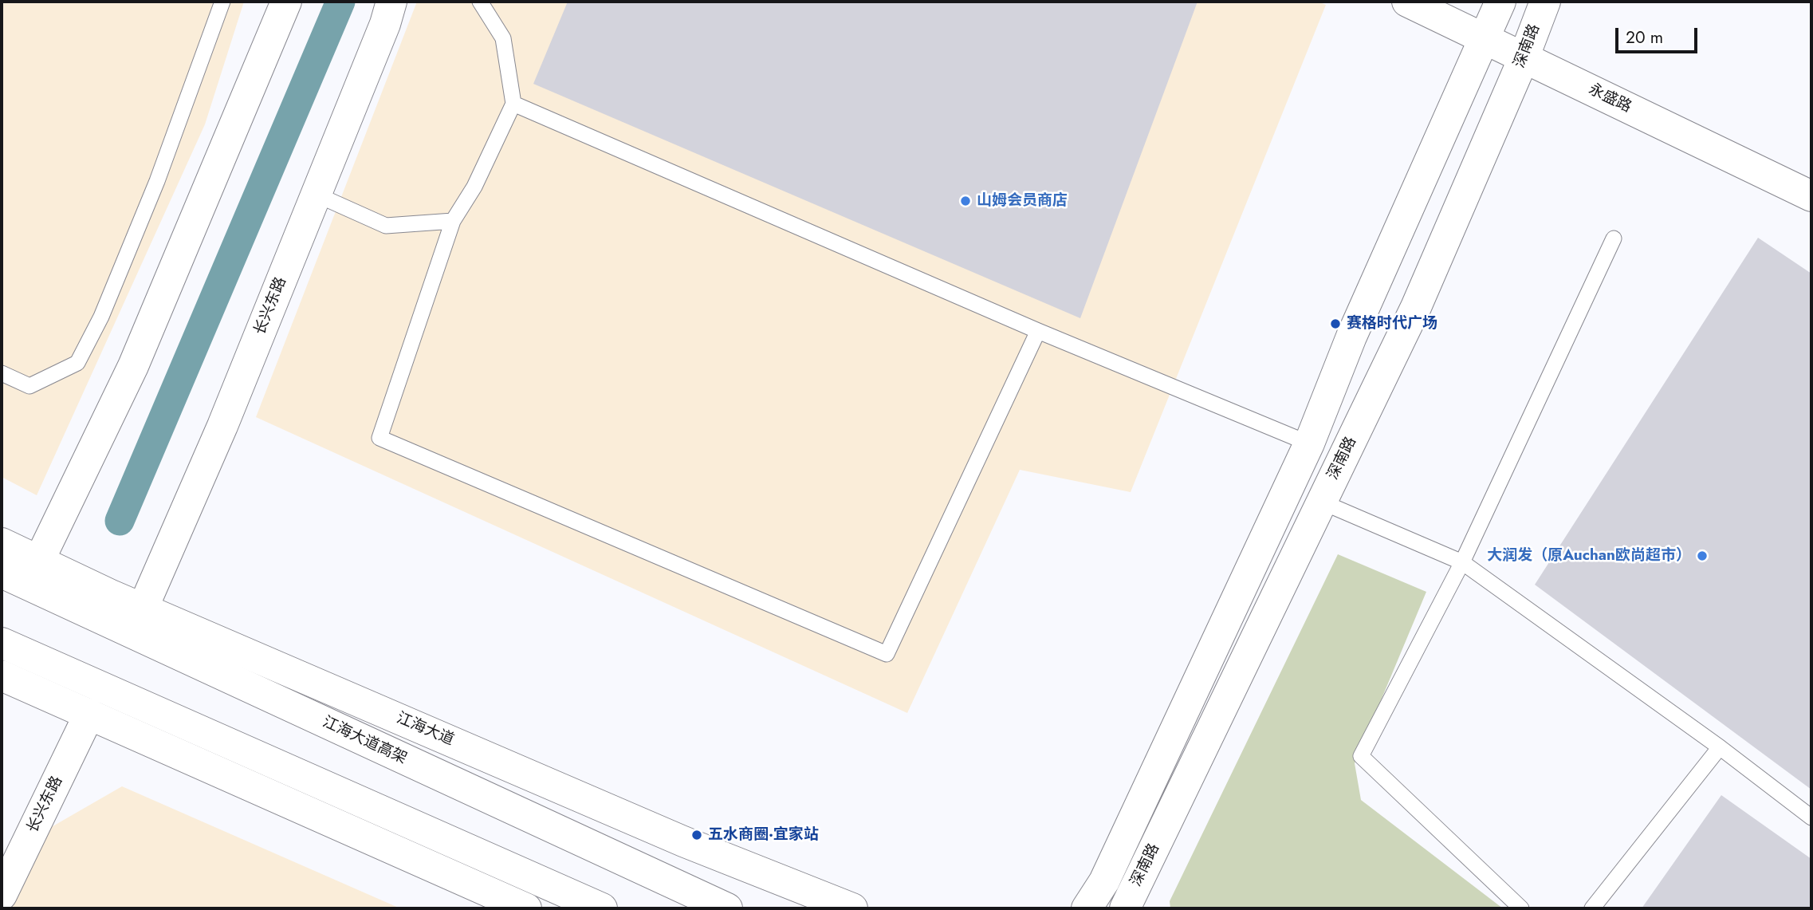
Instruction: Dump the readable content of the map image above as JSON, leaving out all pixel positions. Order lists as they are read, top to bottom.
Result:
{
  "streets": {
    "main road": [
      "深南路",
      "永盛路",
      "长兴东路",
      "江海大道",
      "江海大道高架"
    ]
  },
  "crossings": [
    ["深南路", "永盛路"],
    ["长兴东路", "江海大道"]
  ],
  "places": [
    "山姆会员商店",
    "赛格时代广场",
    "大润发（原Auchan欧尚超市）",
    "五水商圈·宜家站"
  ],
  "scale_bar": "20 m"
}
